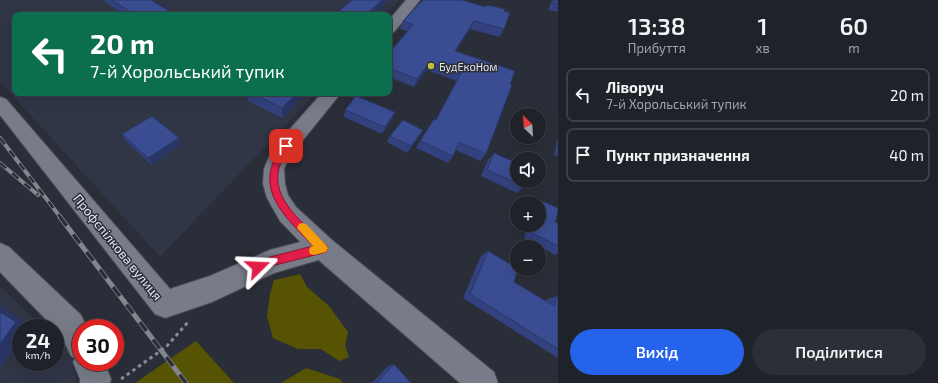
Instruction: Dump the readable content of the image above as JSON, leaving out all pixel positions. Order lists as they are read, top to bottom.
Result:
{
  "streets": {
    "street": ["Профспілкова вулиця"]
  },
  "places": ["БудЕкоНом"],
  "north": "top left",
  "page": {
    "eta": [
      "13:38",
      "Прибуття",
      "1",
      "хв",
      "60",
      "m"
    ],
    "turn": ["20 m", "7-й Хорольський тупик"],
    "list": [
      {
        "name": "Ліворуч",
        "note": "7-й Хорольський тупик",
        "value": "20 m"
      },
      {
        "name": "Пункт призначення",
        "value": "40 m"
      }
    ],
    "map_buttons": ["+", "−"],
    "speed": "24 km/h",
    "limit": "30",
    "buttons": ["Вихід", "Поділитися"]
  }
}
